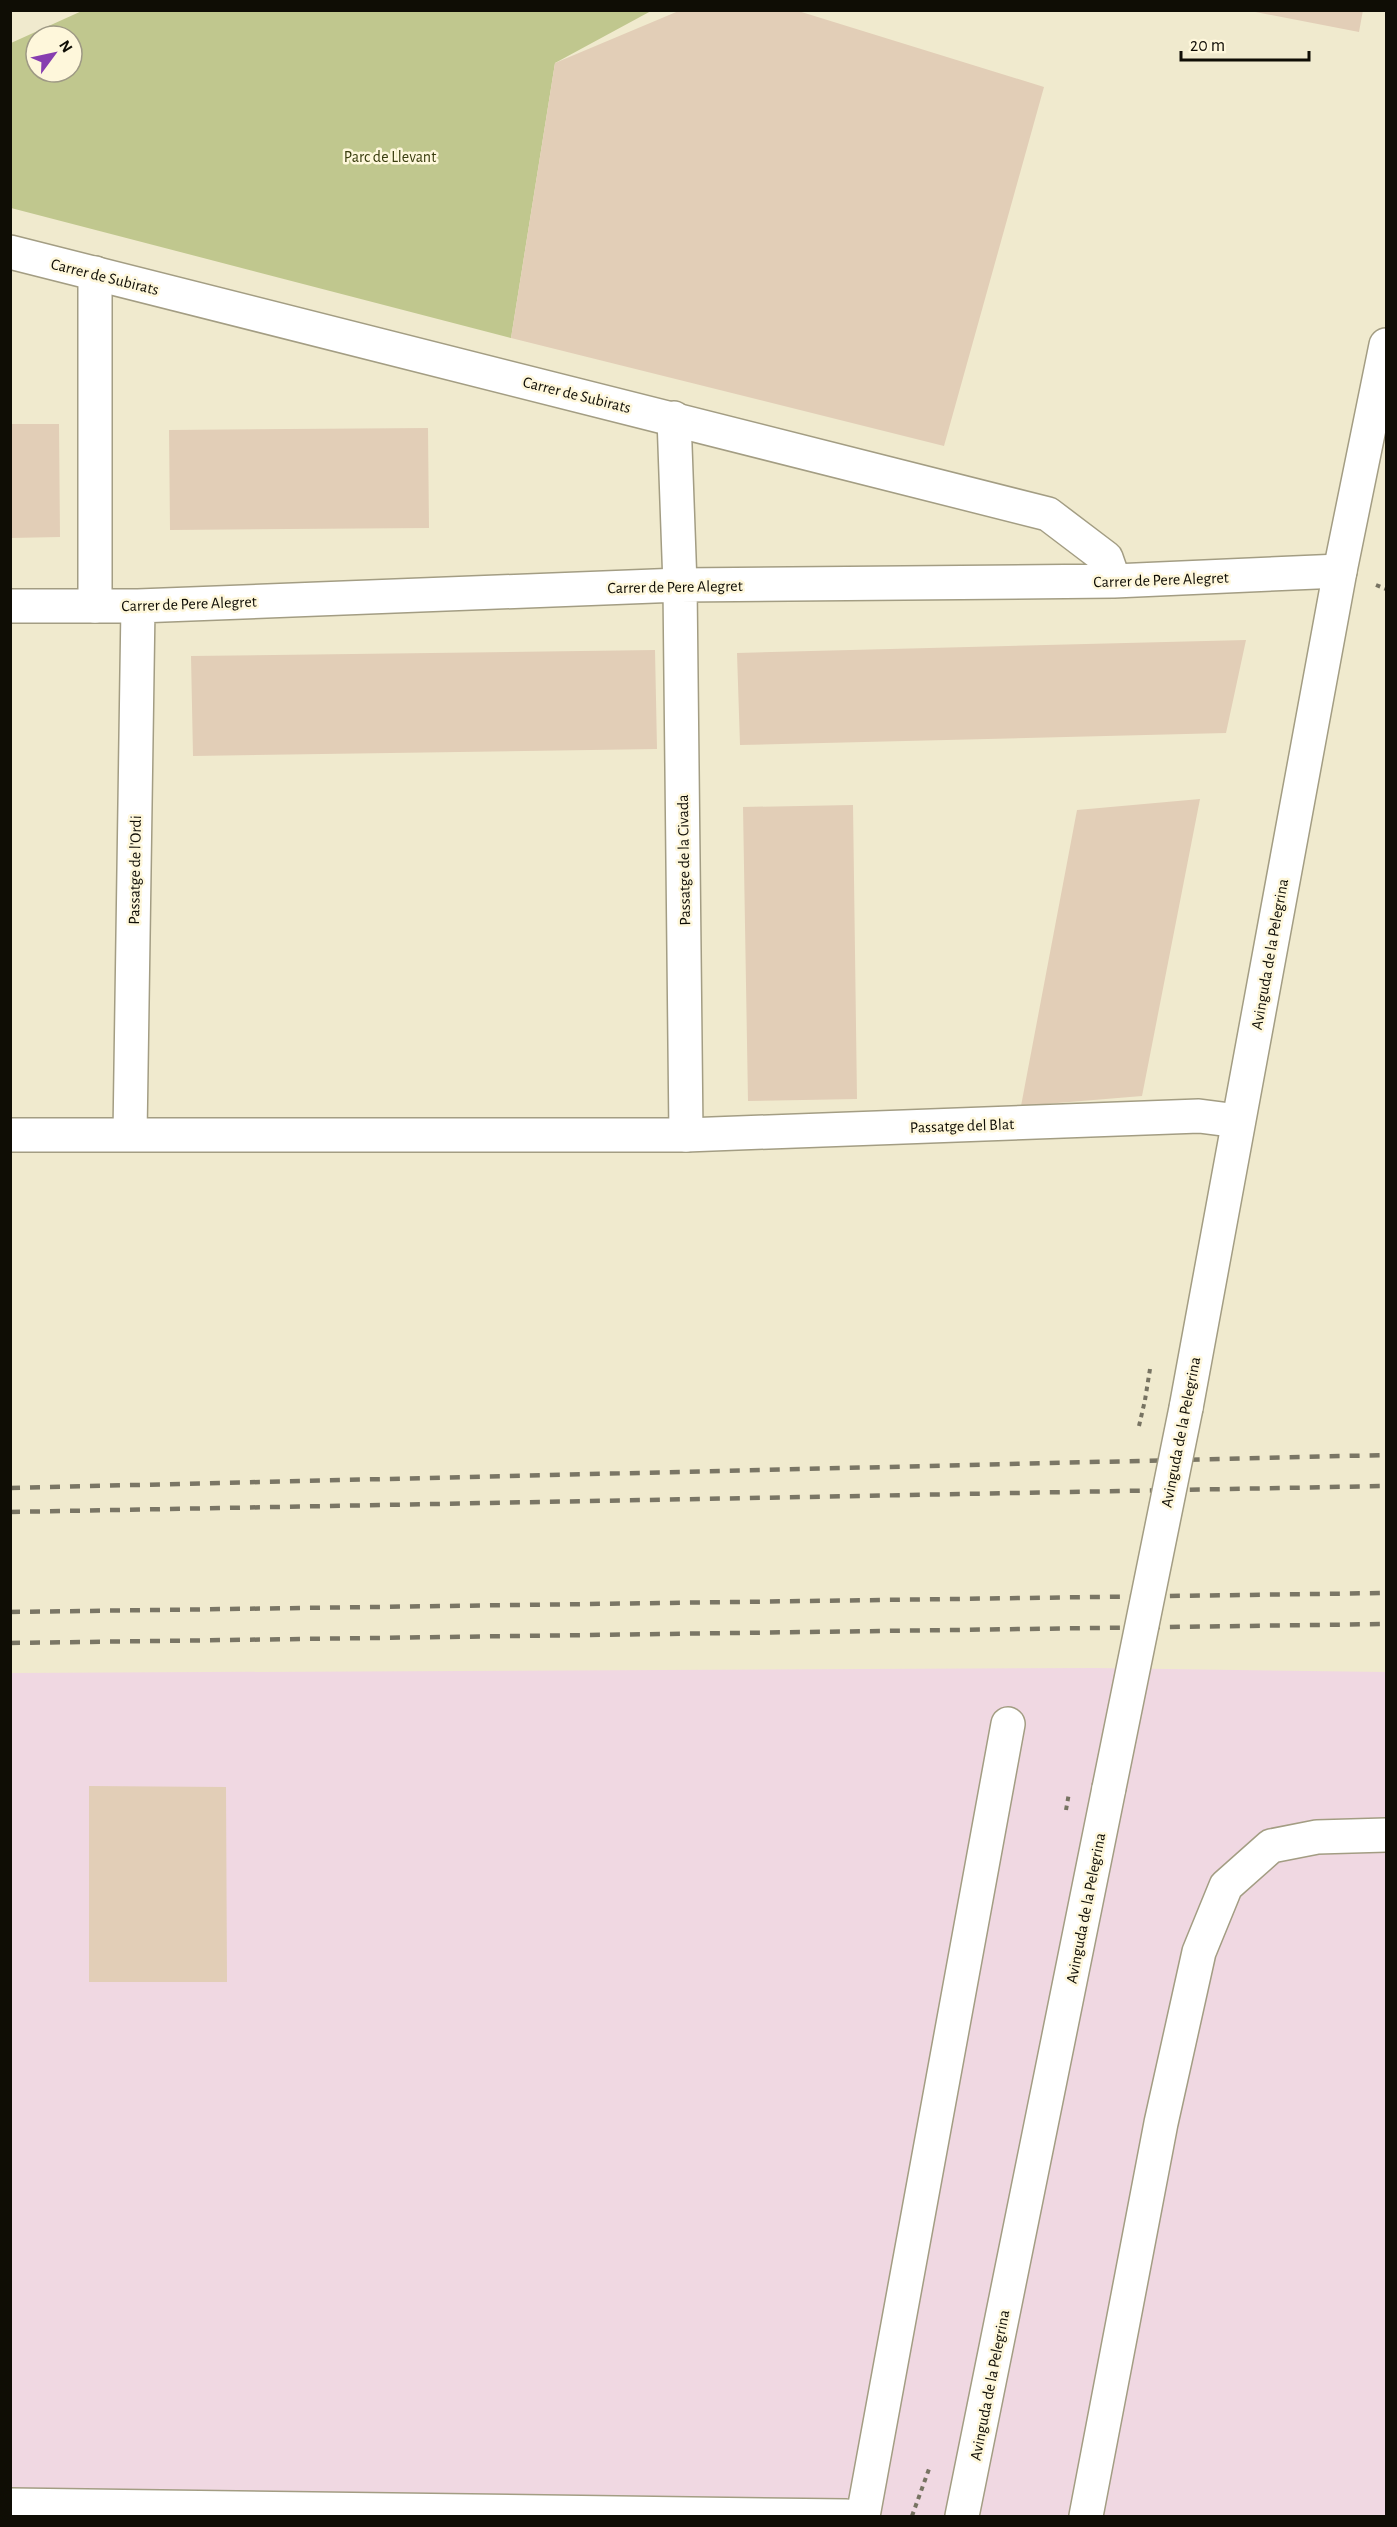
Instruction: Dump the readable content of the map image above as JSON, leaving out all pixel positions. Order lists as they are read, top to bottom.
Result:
{
  "streets": {
    "street": [
      "Carrer de Subirats",
      "Carrer de Pere Alegret",
      "Passatge de la Civada",
      "Passatge de l'Ordi",
      "Avinguda de la Pelegrina",
      "Passatge del Blat"
    ]
  },
  "crossings": [
    ["Carrer de Subirats", "Carrer de Pere Alegret"],
    ["Carrer de Subirats", "Passatge de la Civada"],
    ["Carrer de Pere Alegret", "Passatge de la Civada"],
    ["Carrer de Pere Alegret", "Passatge de l'Ordi"],
    ["Carrer de Pere Alegret", "Avinguda de la Pelegrina"],
    ["Passatge de la Civada", "Passatge del Blat"],
    ["Passatge de l'Ordi", "Passatge del Blat"],
    ["Avinguda de la Pelegrina", "Passatge del Blat"]
  ],
  "parks": ["Parc de Llevant"],
  "scale_bar": "20 m",
  "north": "top right"
}
